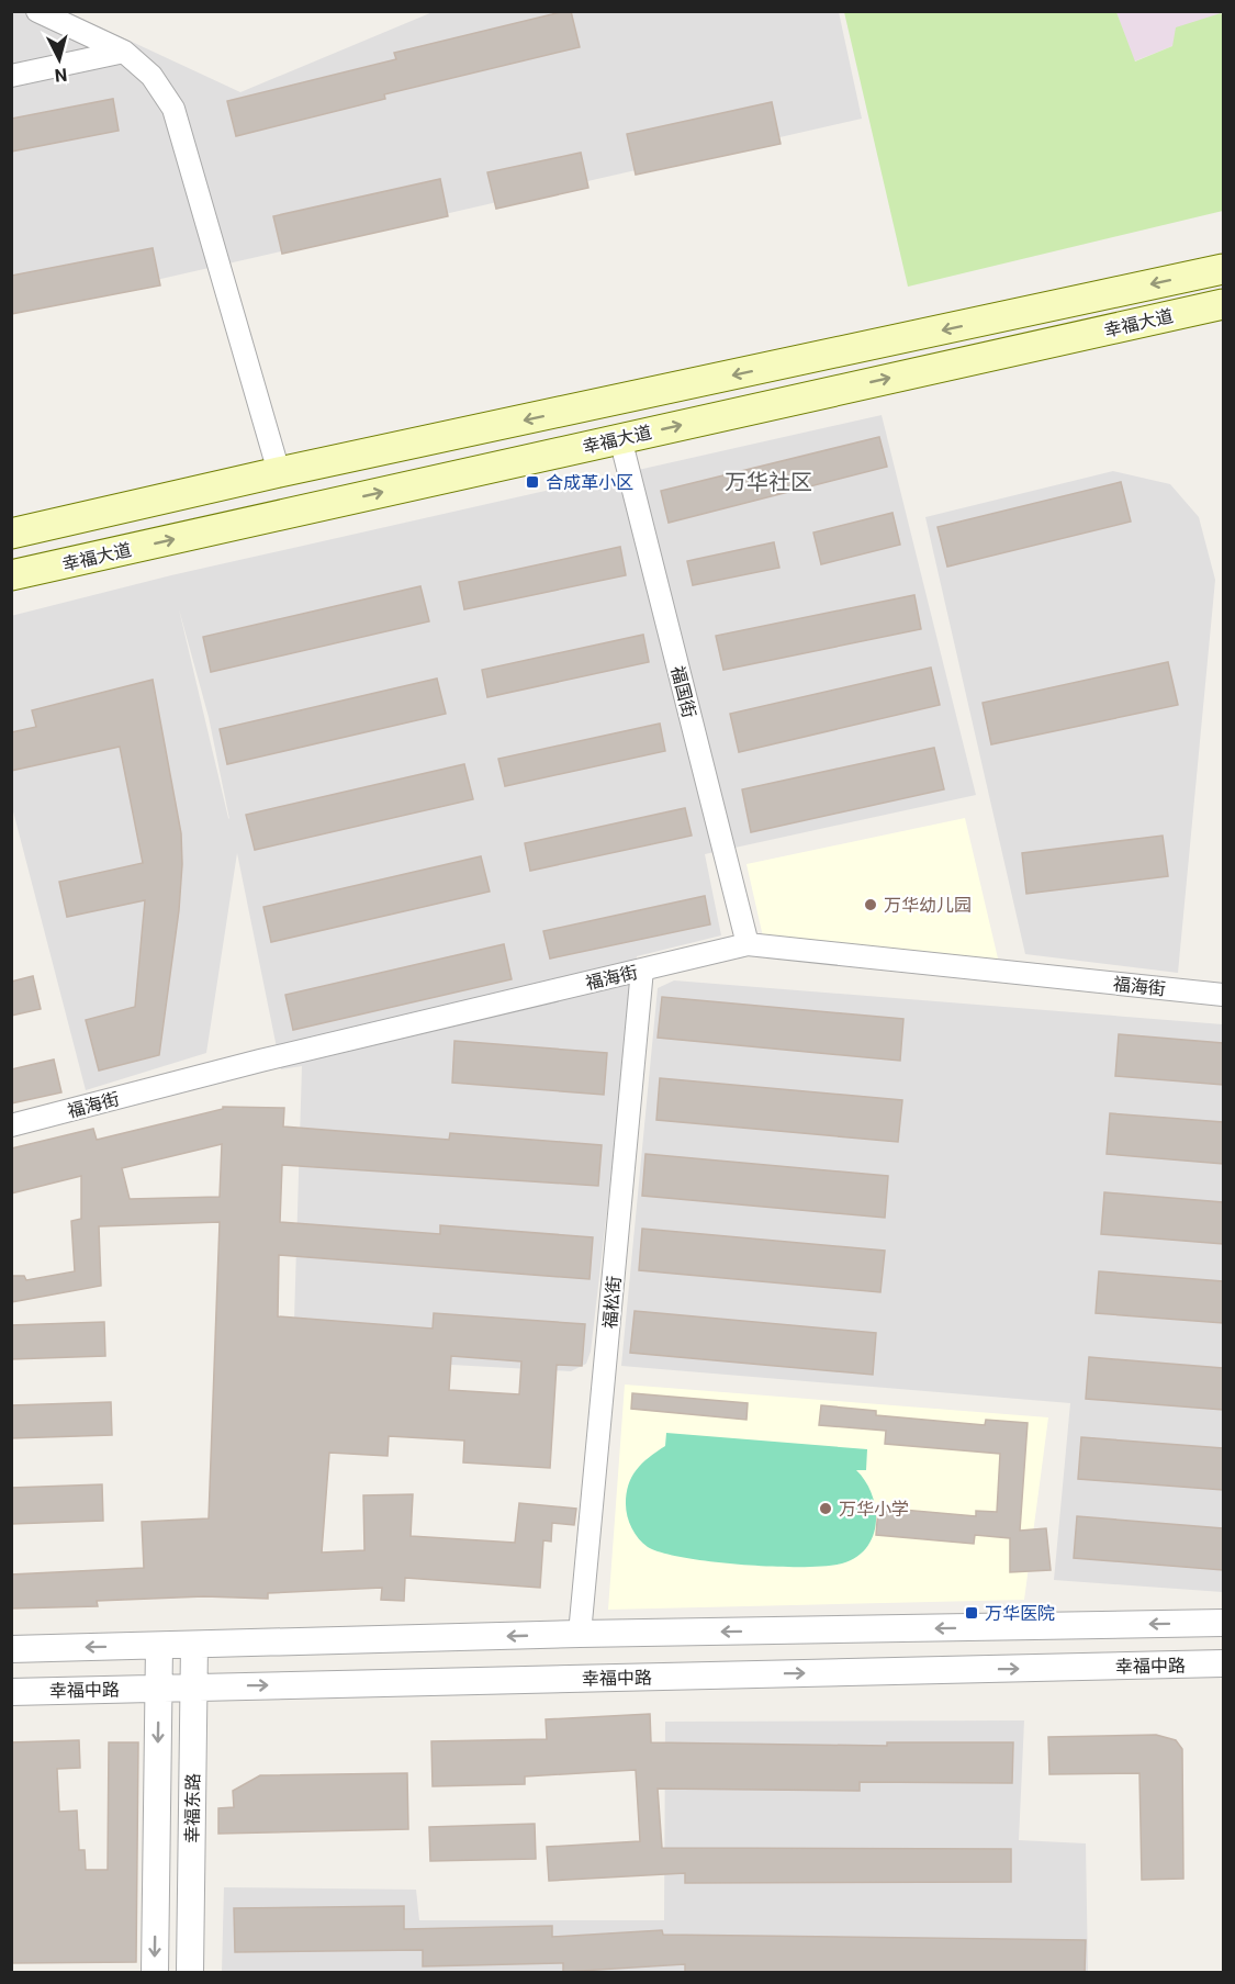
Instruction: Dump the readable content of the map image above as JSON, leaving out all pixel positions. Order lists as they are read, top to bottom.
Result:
{
  "streets": {
    "main road": ["幸福大道"],
    "street": [
      "福国街",
      "福海街",
      "福松街",
      "幸福中路",
      "幸福东路"
    ]
  },
  "crossings": [
    ["幸福大道", "福国街"],
    ["福国街", "福海街"],
    ["福海街", "福松街"],
    ["幸福中路", "幸福东路"]
  ],
  "districts": ["万华社区"],
  "places": {
    "transit": ["合成革小区", "万华医院"],
    "other": ["万华幼儿园", "万华小学"]
  },
  "north": "bottom"
}
